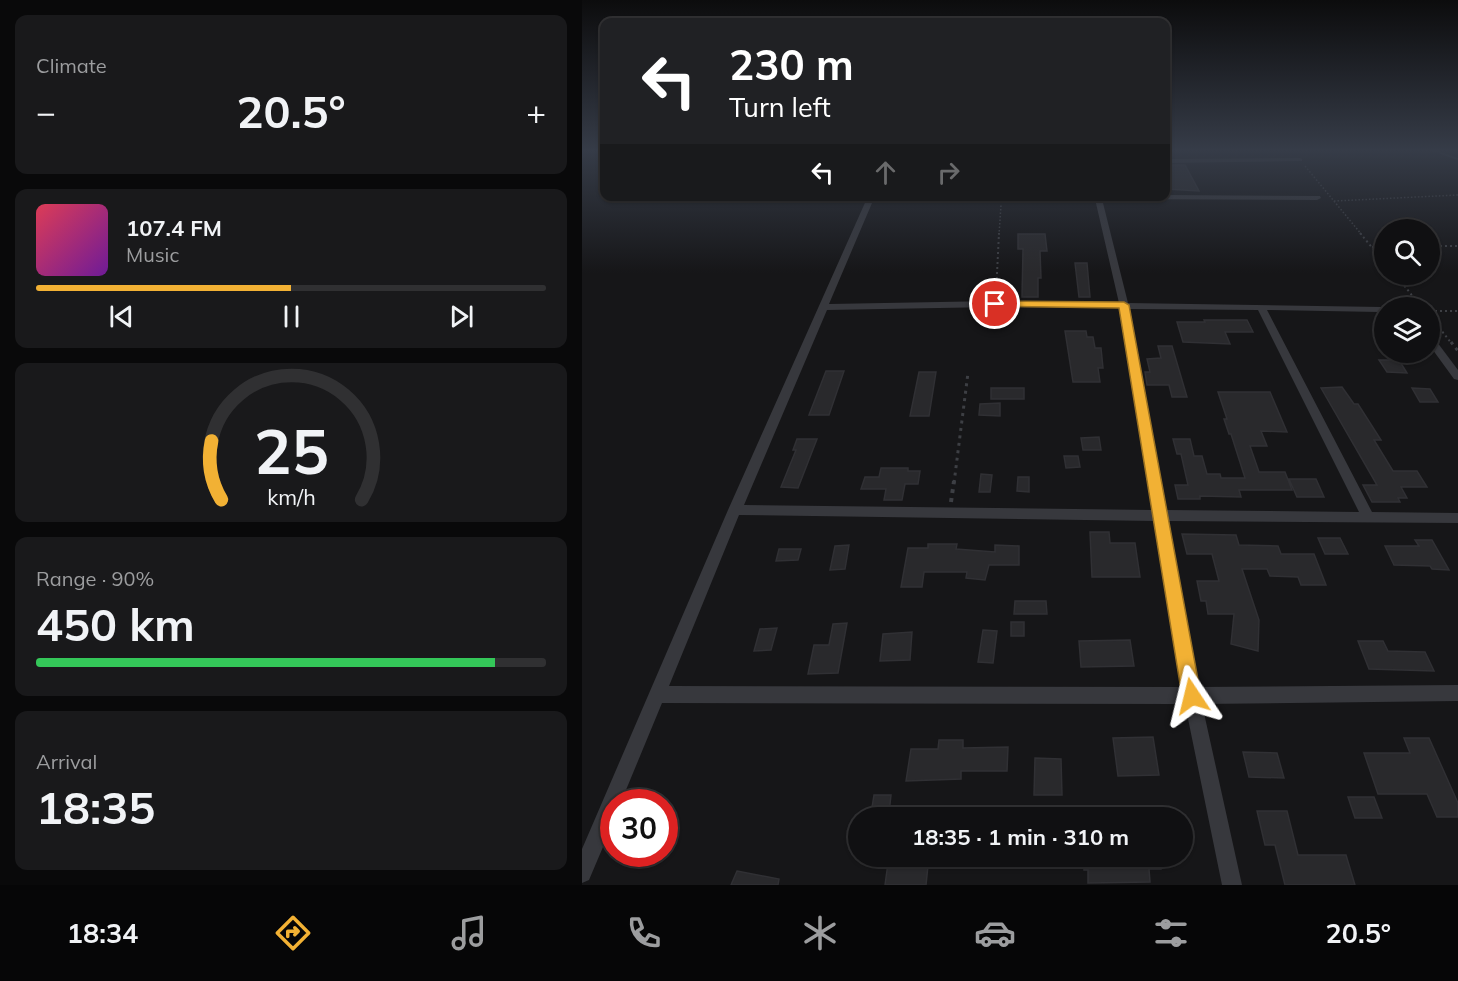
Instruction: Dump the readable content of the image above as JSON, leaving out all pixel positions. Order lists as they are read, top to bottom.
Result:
{
  "page": {
    "tile": [
      "Climate",
      ["Range · 90%", "450 km"],
      ["Arrival", "18:35"]
    ],
    "turn": ["230 m", "Turn left"],
    "heat": ["−", "20.5°", "+"],
    "song": ["107.4 FM", "Music"],
    "limit": "30",
    "trip": "18:35 · 1 min · 310 m",
    "tabs": ["18:34", "20.5°"],
    "gauge": ["25", "km/h"]
  }
}
